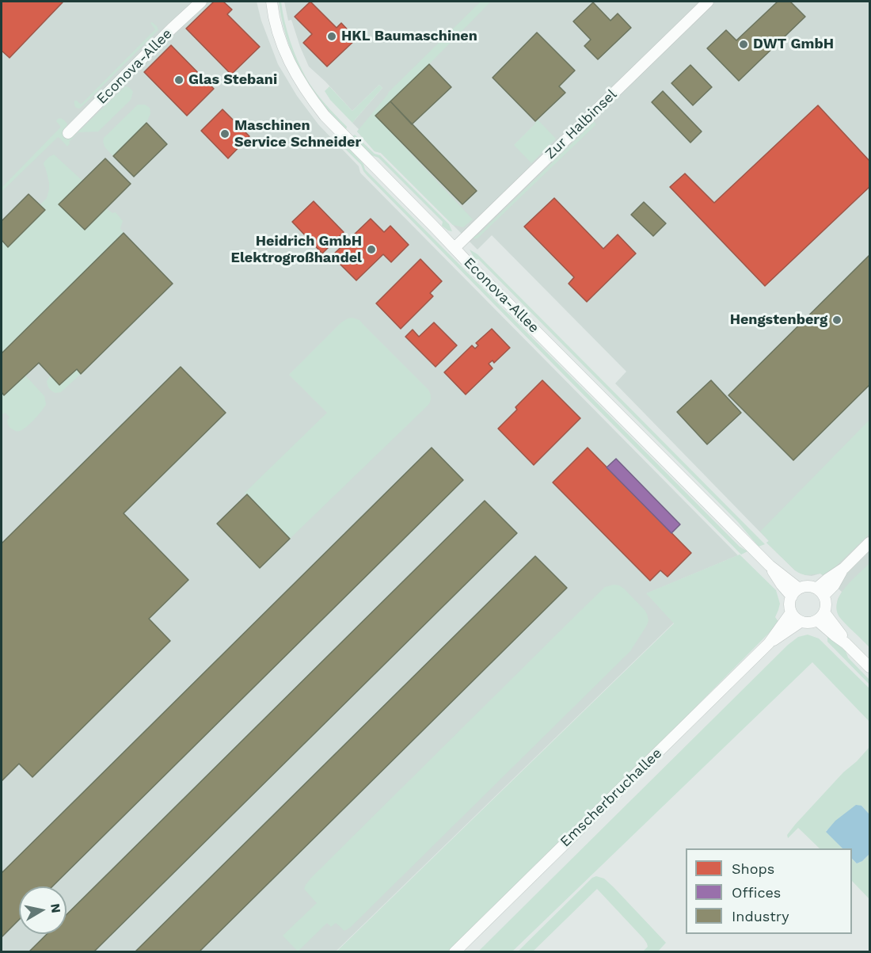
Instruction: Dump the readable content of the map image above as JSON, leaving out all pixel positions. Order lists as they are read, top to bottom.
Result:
{
  "streets": {
    "street": ["Econova-Allee", "Zur Halbinsel", "Emscherbruchallee"]
  },
  "crossings": [
    ["Econova-Allee", "Zur Halbinsel"],
    ["Econova-Allee", "Emscherbruchallee"]
  ],
  "places": [
    "HKL Baumaschinen",
    "DWT GmbH",
    "Glas Stebani",
    "Maschinen Service Schneider",
    "Heidrich GmbH Elektrogroßhandel",
    "Hengstenberg"
  ],
  "legend": ["Shops", "Offices", "Industry"],
  "north": "right"
}
